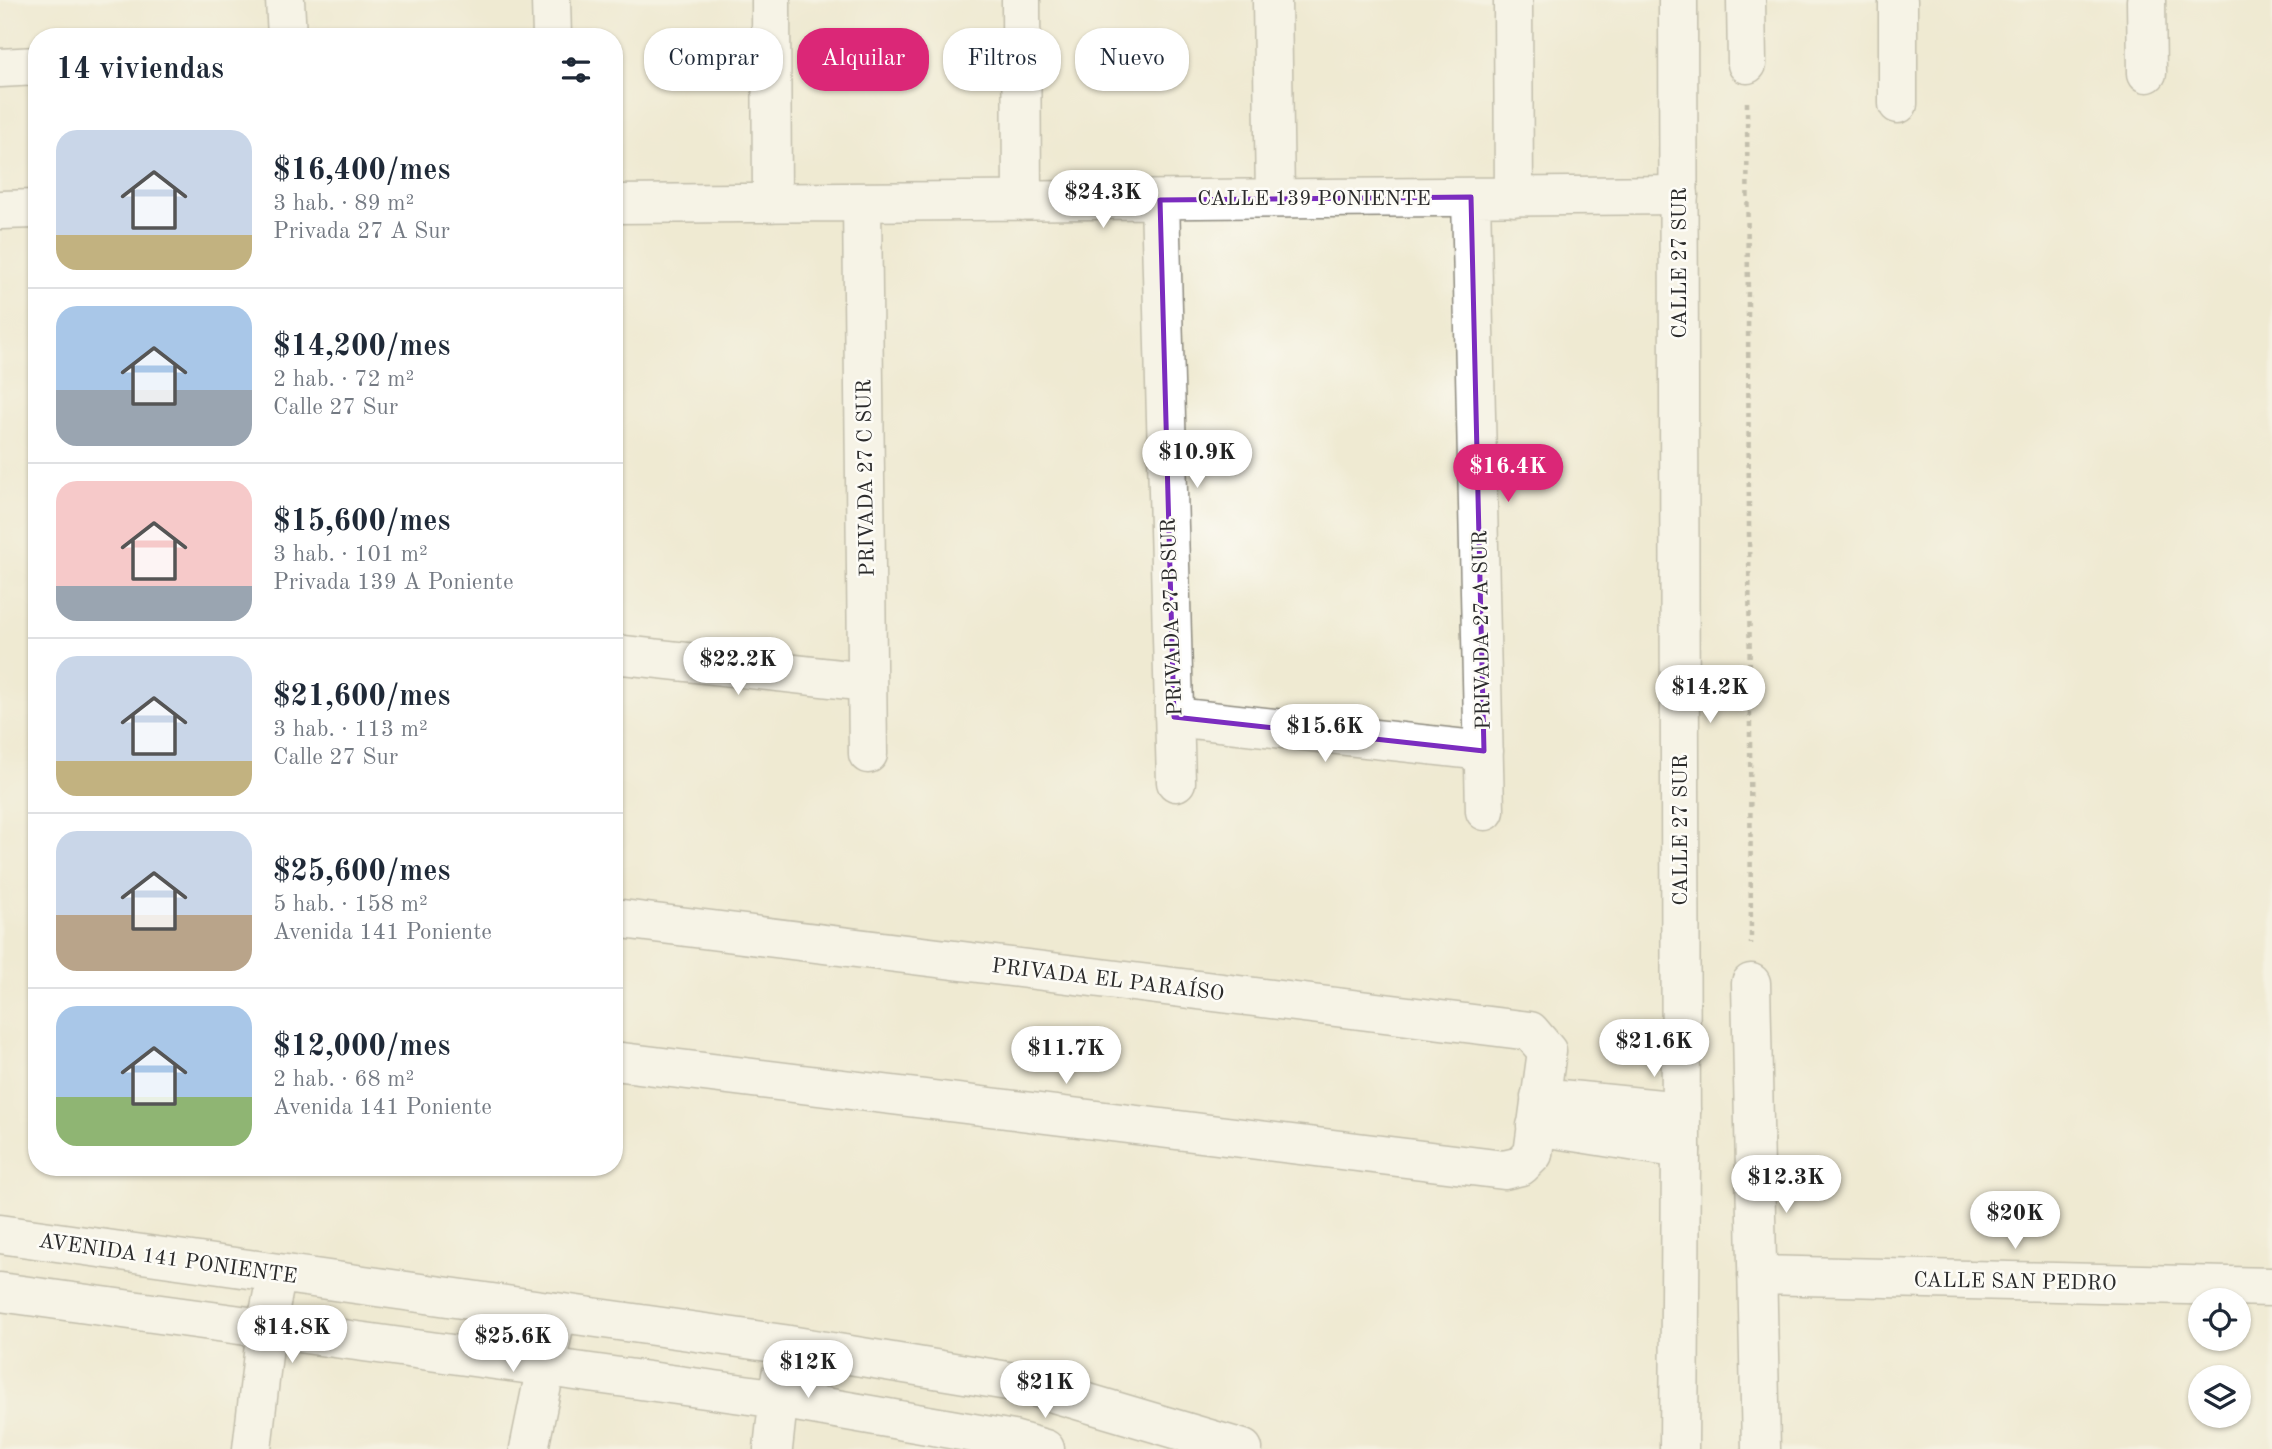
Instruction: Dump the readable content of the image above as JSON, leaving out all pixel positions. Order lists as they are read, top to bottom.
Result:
{
  "streets": {
    "street": [
      "CALLE 139 PONIENTE",
      "CALLE 27 SUR",
      "PRIVADA 27 C SUR",
      "PRIVADA 27 B SUR",
      "PRIVADA 27 A SUR",
      "PRIVADA EL PARAÍSO",
      "AVENIDA 141 PONIENTE",
      "CALLE SAN PEDRO"
    ]
  },
  "crossings": [
    ["CALLE 139 PONIENTE", "CALLE 27 SUR"],
    ["CALLE 139 PONIENTE", "PRIVADA 27 C SUR"],
    ["CALLE 139 PONIENTE", "PRIVADA 27 B SUR"],
    ["CALLE 139 PONIENTE", "PRIVADA 27 A SUR"]
  ],
  "page": {
    "chip": [
      "Comprar",
      "Alquilar",
      "Filtros",
      "Nuevo"
    ],
    "heading": "14 viviendas",
    "list": [
      {
        "name": "$16,400/mes",
        "note": "3 hab. · 89 m² · Privada 27 A Sur"
      },
      {
        "name": "$14,200/mes",
        "note": "2 hab. · 72 m² · Calle 27 Sur"
      },
      {
        "name": "$15,600/mes",
        "note": "3 hab. · 101 m² · Privada 139 A Poniente"
      },
      {
        "name": "$21,600/mes",
        "note": "3 hab. · 113 m² · Calle 27 Sur"
      },
      {
        "name": "$25,600/mes",
        "note": "5 hab. · 158 m² · Avenida 141 Poniente"
      },
      {
        "name": "$12,000/mes",
        "note": "2 hab. · 68 m² · Avenida 141 Poniente"
      }
    ],
    "price": [
      "$24.3K",
      "$10.9K",
      "$16.4K",
      "$22.2K",
      "$14.2K",
      "$15.6K",
      "$21.6K",
      "$11.7K",
      "$12.3K",
      "$20K",
      "$14.8K",
      "$25.6K",
      "$12K",
      "$21K"
    ]
  }
}
